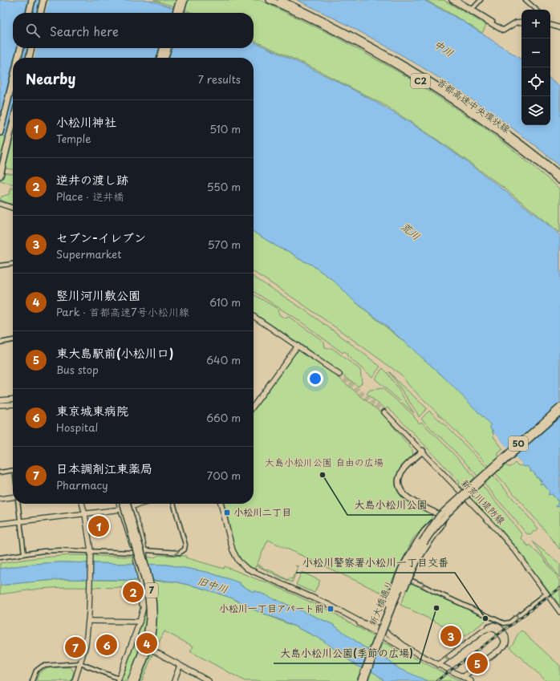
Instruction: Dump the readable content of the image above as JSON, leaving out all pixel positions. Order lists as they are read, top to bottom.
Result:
{
  "streets": {
    "highway": ["C2", "首都高速中央環状線", "7"],
    "main road": ["50", "新大橋通り"],
    "street": ["新荒川堤防線"]
  },
  "crossings": [
    ["50", "新大橋通り"]
  ],
  "water": ["中川", "荒川", "旧中川"],
  "parks": ["大島小松川公園 自由の広場"],
  "places": {
    "other": ["大島小松川公園", "大島小松川公園(季節の広場)", "小松川警察署小松川一丁目交番"],
    "transit": ["小松川二丁目", "小松川一丁目アパート前"]
  },
  "page": {
    "map_buttons": ["+", "−"],
    "search": "Search here",
    "heading": ["Nearby", "7 results"],
    "list": [
      {
        "mark": "1",
        "name": "小松川神社",
        "note": "Temple",
        "value": "510 m"
      },
      {
        "mark": "2",
        "name": "逆井の渡し跡",
        "note": "Place · 逆井橋",
        "value": "550 m"
      },
      {
        "mark": "3",
        "name": "セブン-イレブン",
        "note": "Supermarket",
        "value": "570 m"
      },
      {
        "mark": "4",
        "name": "竪川河川敷公園",
        "note": "Park · 首都高速7号小松川線",
        "value": "610 m"
      },
      {
        "mark": "5",
        "name": "東大島駅前(小松川口)",
        "note": "Bus stop",
        "value": "640 m"
      },
      {
        "mark": "6",
        "name": "東京城東病院",
        "note": "Hospital",
        "value": "660 m"
      },
      {
        "mark": "7",
        "name": "日本調剤江東薬局",
        "note": "Pharmacy",
        "value": "700 m"
      }
    ],
    "pins": [
      "1",
      "2",
      "3",
      "4",
      "6",
      "7",
      "5"
    ]
  }
}
